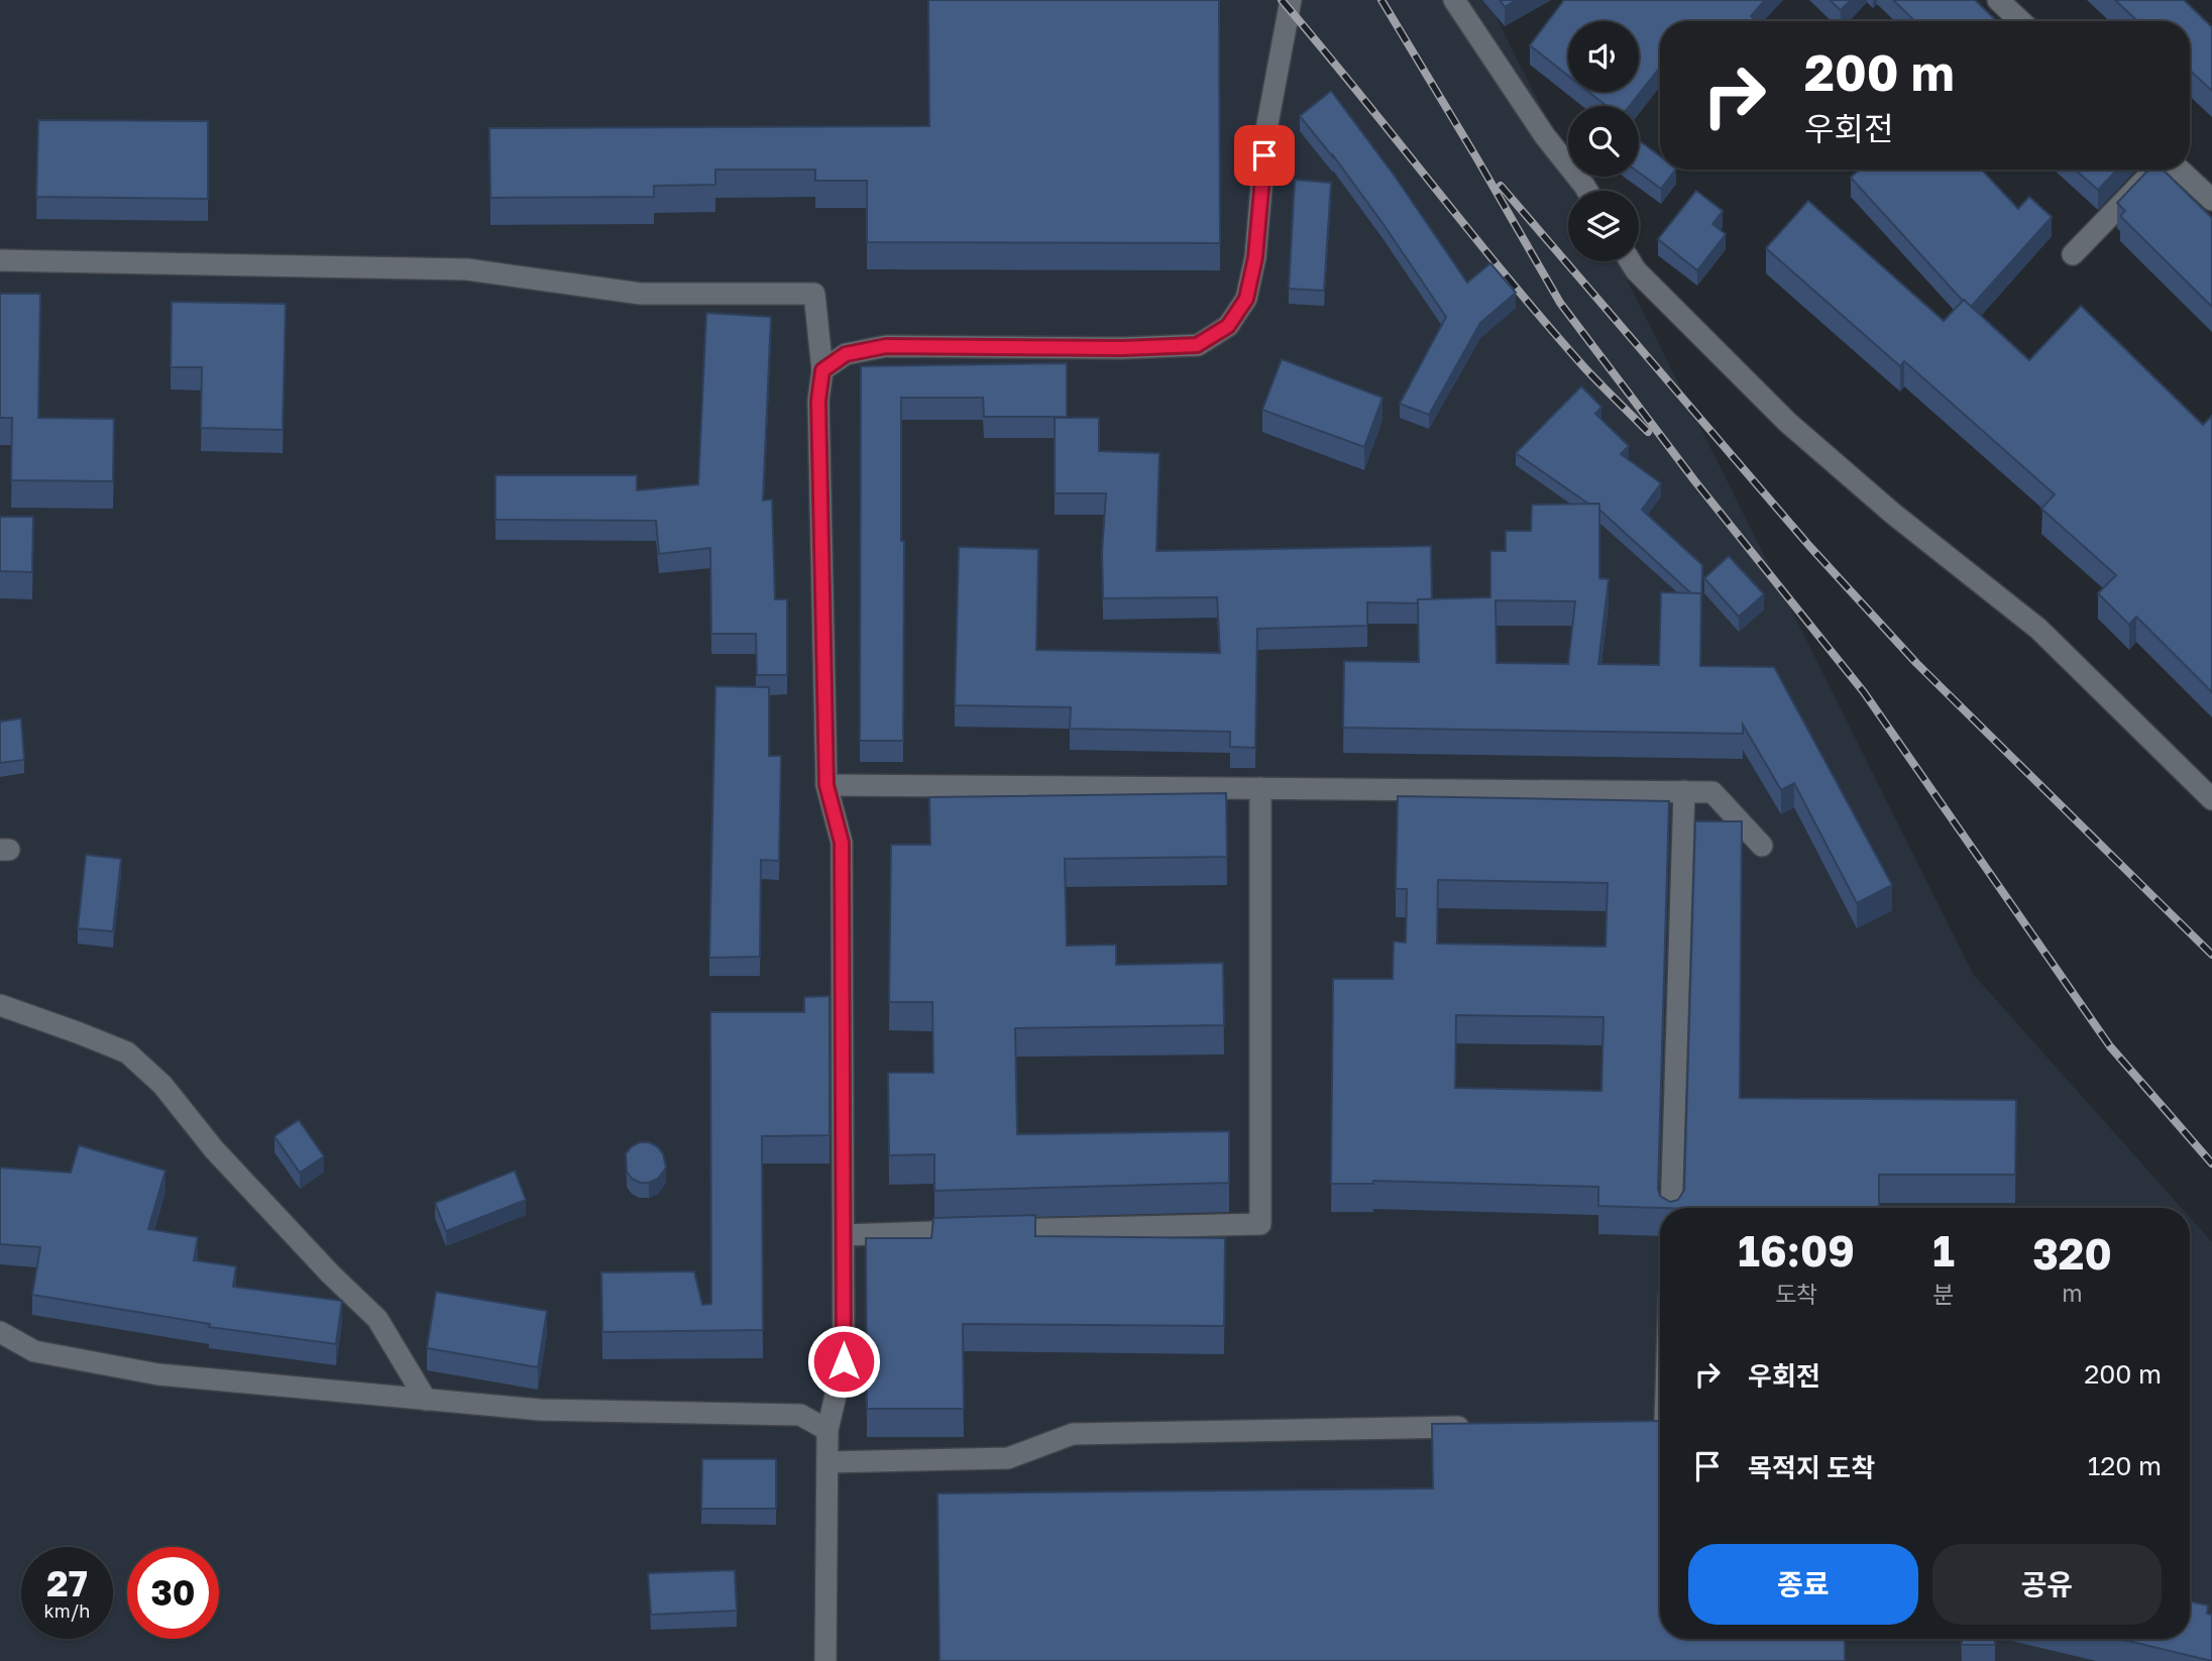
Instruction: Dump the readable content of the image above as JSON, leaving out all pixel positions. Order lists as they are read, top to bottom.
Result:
{
  "page": {
    "turn": ["200 m", "우회전"],
    "eta": [
      "16:09",
      "도착",
      "1",
      "분",
      "320",
      "m"
    ],
    "list": [
      {
        "name": "우회전",
        "value": "200 m"
      },
      {
        "name": "목적지 도착",
        "value": "120 m"
      }
    ],
    "buttons": ["종료", "공유"],
    "speed": "27 km/h",
    "limit": "30"
  }
}
